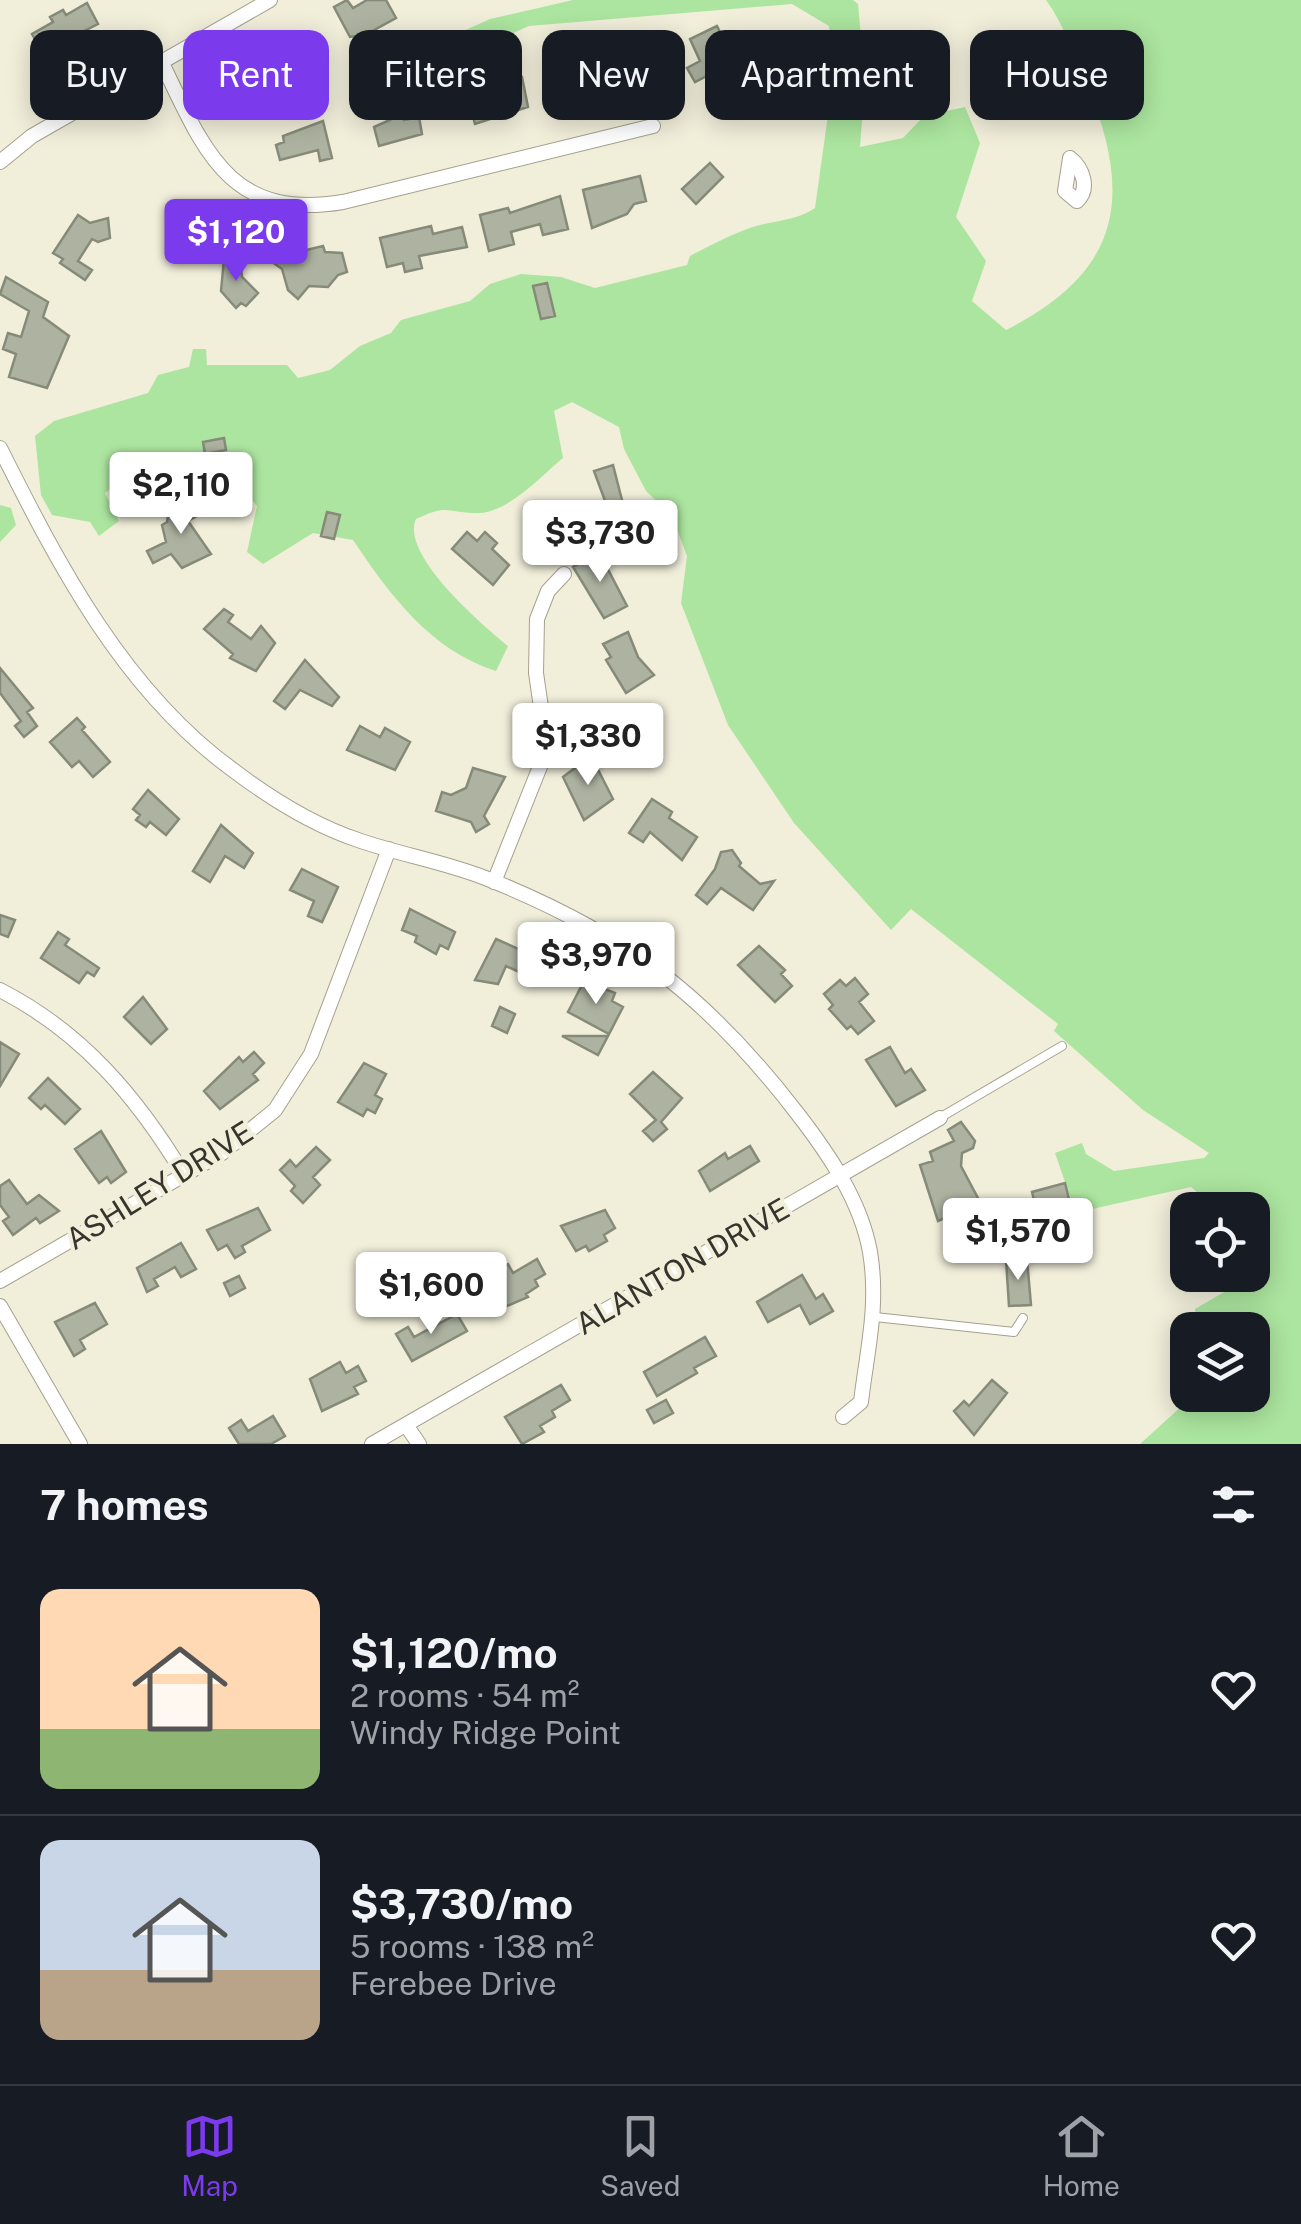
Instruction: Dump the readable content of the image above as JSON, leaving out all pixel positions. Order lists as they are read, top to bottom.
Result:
{
  "streets": {
    "street": ["ASHLEY DRIVE", "ALANTON DRIVE"]
  },
  "page": {
    "chip": [
      "Buy",
      "Rent",
      "Filters",
      "New",
      "Apartment",
      "House"
    ],
    "price": [
      "$1,120",
      "$2,110",
      "$3,730",
      "$1,330",
      "$3,970",
      "$1,570",
      "$1,600"
    ],
    "heading": "7 homes",
    "list": [
      {
        "name": "$1,120/mo",
        "note": "2 rooms · 54 m² · Windy Ridge Point"
      },
      {
        "name": "$3,730/mo",
        "note": "5 rooms · 138 m² · Ferebee Drive"
      }
    ],
    "tabs": ["Map", "Saved", "Home"]
  }
}
